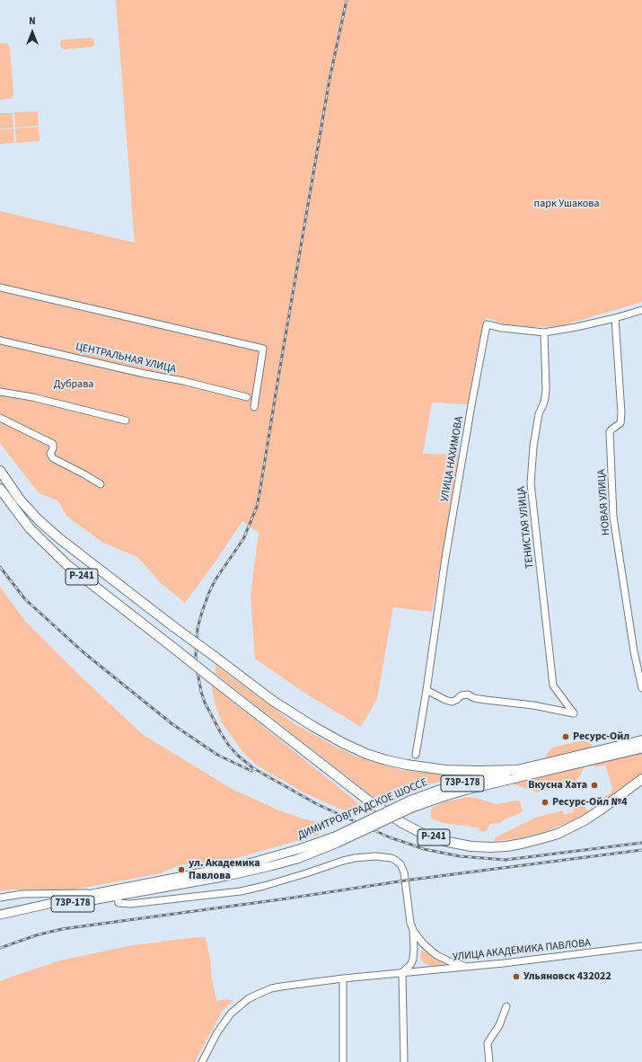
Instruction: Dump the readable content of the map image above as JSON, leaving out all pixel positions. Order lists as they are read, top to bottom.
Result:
{
  "streets": {
    "highway": ["Р-241", "ДИМИТРОВГРАДСКОЕ ШОССЕ"],
    "main road": ["73Р-178"],
    "street": [
      "ЦЕНТРАЛЬНАЯ УЛИЦА",
      "УЛИЦА НАХИМОВА",
      "НОВАЯ УЛИЦА",
      "ТЕНИСТАЯ УЛИЦА",
      "УЛИЦА АКАДЕМИКА ПАВЛОВА"
    ]
  },
  "crossings": [
    ["УЛИЦА НАХИМОВА", "НОВАЯ УЛИЦА"],
    ["УЛИЦА НАХИМОВА", "ТЕНИСТАЯ УЛИЦА"],
    ["Р-241", "ДИМИТРОВГРАДСКОЕ ШОССЕ"]
  ],
  "parks": ["парк Ушакова", "Дубрава"],
  "places": [
    "Ресурс-Ойл",
    "Вкусна Хата",
    "Ресурс-Ойл №4",
    "ул. Академика Павлова",
    "Ульяновск 432022"
  ],
  "north": "top"
}
